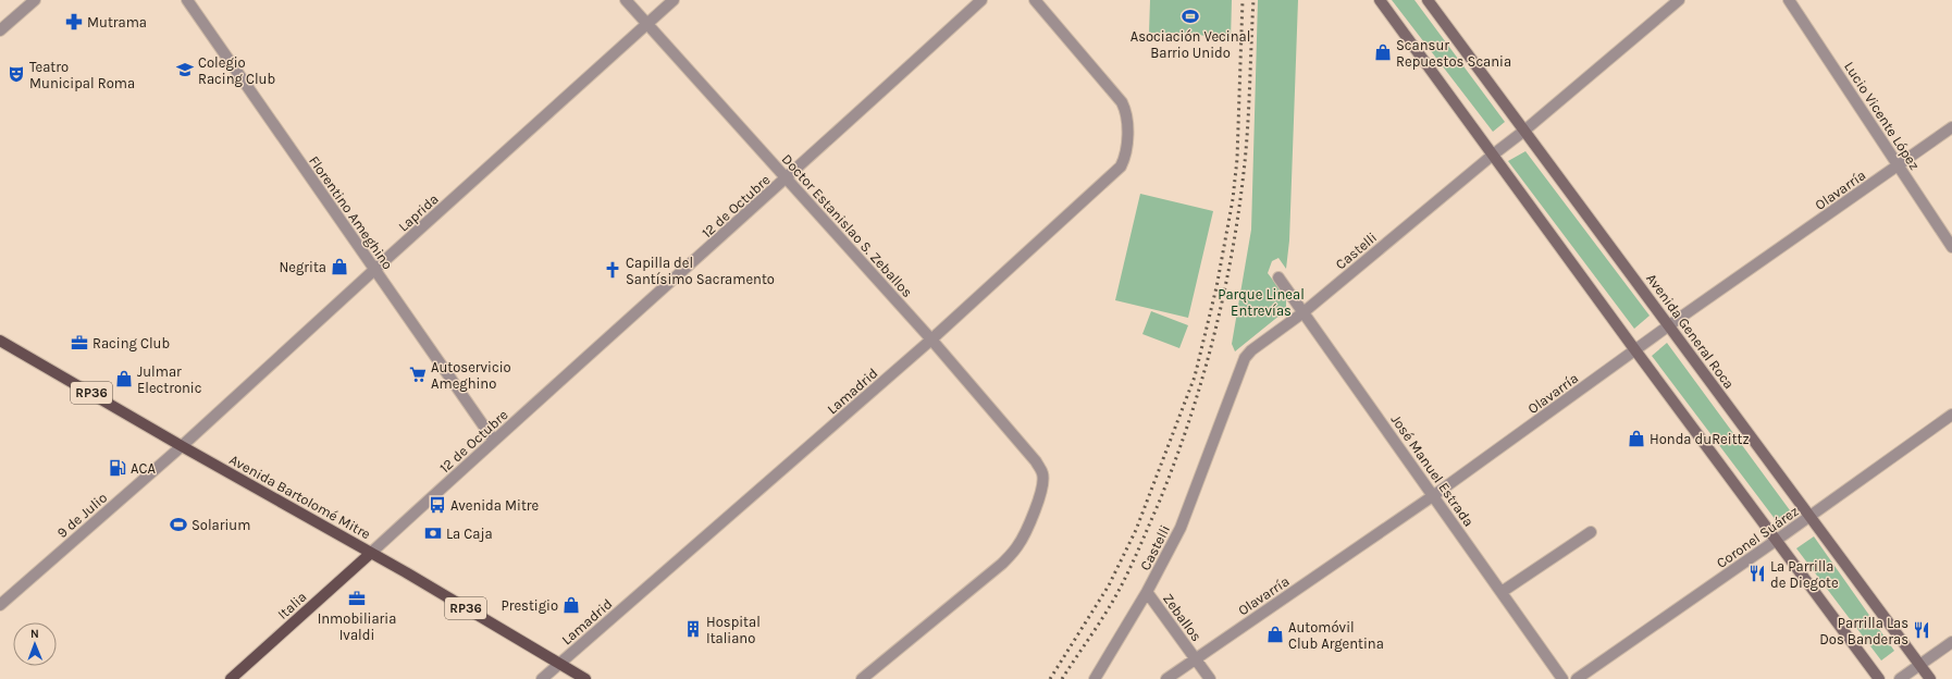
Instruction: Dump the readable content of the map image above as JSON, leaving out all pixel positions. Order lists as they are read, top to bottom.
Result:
{
  "streets": {
    "main road": [
      "Avenida General Roca",
      "RP36",
      "Avenida Bartolomé Mitre",
      "Italia"
    ],
    "street": [
      "Lucio Vicente López",
      "Olavarría",
      "12 de Octubre",
      "Florentino Ameghino",
      "Laprida",
      "Doctor Estanislao S. Zeballos",
      "Castelli",
      "Lamadrid",
      "José Manuel Estrada",
      "9 de Julio",
      "Coronel Suárez",
      "Zeballos"
    ]
  },
  "crossings": [
    ["Lucio Vicente López", "Olavarría"],
    ["Olavarría", "Avenida General Roca"],
    ["Olavarría", "José Manuel Estrada"],
    ["Olavarría", "Zeballos"],
    ["12 de Octubre", "Florentino Ameghino"],
    ["12 de Octubre", "Doctor Estanislao S. Zeballos"],
    ["12 de Octubre", "Avenida Bartolomé Mitre"],
    ["12 de Octubre", "Italia"],
    ["Florentino Ameghino", "Laprida"],
    ["Laprida", "Doctor Estanislao S. Zeballos"],
    ["Laprida", "Avenida Bartolomé Mitre"],
    ["Laprida", "9 de Julio"],
    ["Doctor Estanislao S. Zeballos", "Lamadrid"],
    ["Castelli", "Avenida General Roca"],
    ["Castelli", "José Manuel Estrada"],
    ["Castelli", "Zeballos"],
    ["Avenida General Roca", "Coronel Suárez"],
    ["Lamadrid", "Avenida Bartolomé Mitre"],
    ["Avenida Bartolomé Mitre", "9 de Julio"],
    ["Avenida Bartolomé Mitre", "Italia"]
  ],
  "parks": ["Parque Lineal Entrevías"],
  "places": {
    "sports": ["Asociación Vecinal Barrio Unido", "Solarium"],
    "pharmacy": ["Mutrama"],
    "shop": [
      "Scansur Repuestos Scania",
      "Negrita",
      "Julmar Electronic",
      "Honda duReittz",
      "Prestigio",
      "Automóvil Club Argentina"
    ],
    "school or university": ["Colegio Racing Club"],
    "theatre": ["Teatro Municipal Roma"],
    "church": ["Capilla del Santísimo Sacramento"],
    "office": ["Racing Club", "Inmobiliaria Ivaldi"],
    "supermarket": ["Autoservicio Ameghino"],
    "fuel station": ["ACA"],
    "bus stop": ["Avenida Mitre"],
    "bank": ["La Caja"],
    "restaurant": ["La Parrilla de Diegote", "Parrilla Las Dos Banderas"],
    "building": ["Hospital Italiano"]
  },
  "north": "top"
}
